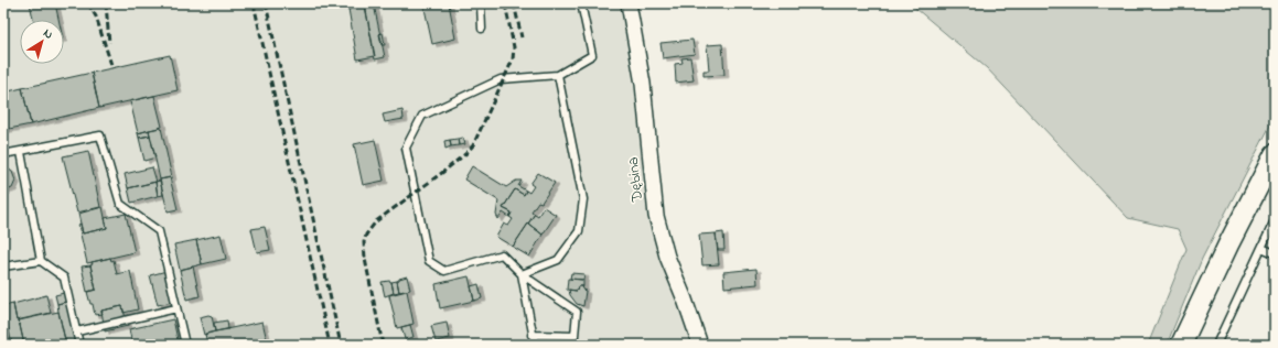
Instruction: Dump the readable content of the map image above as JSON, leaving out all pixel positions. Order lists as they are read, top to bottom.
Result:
{
  "streets": {
    "street": ["Dębina"]
  },
  "north": "top right"
}
